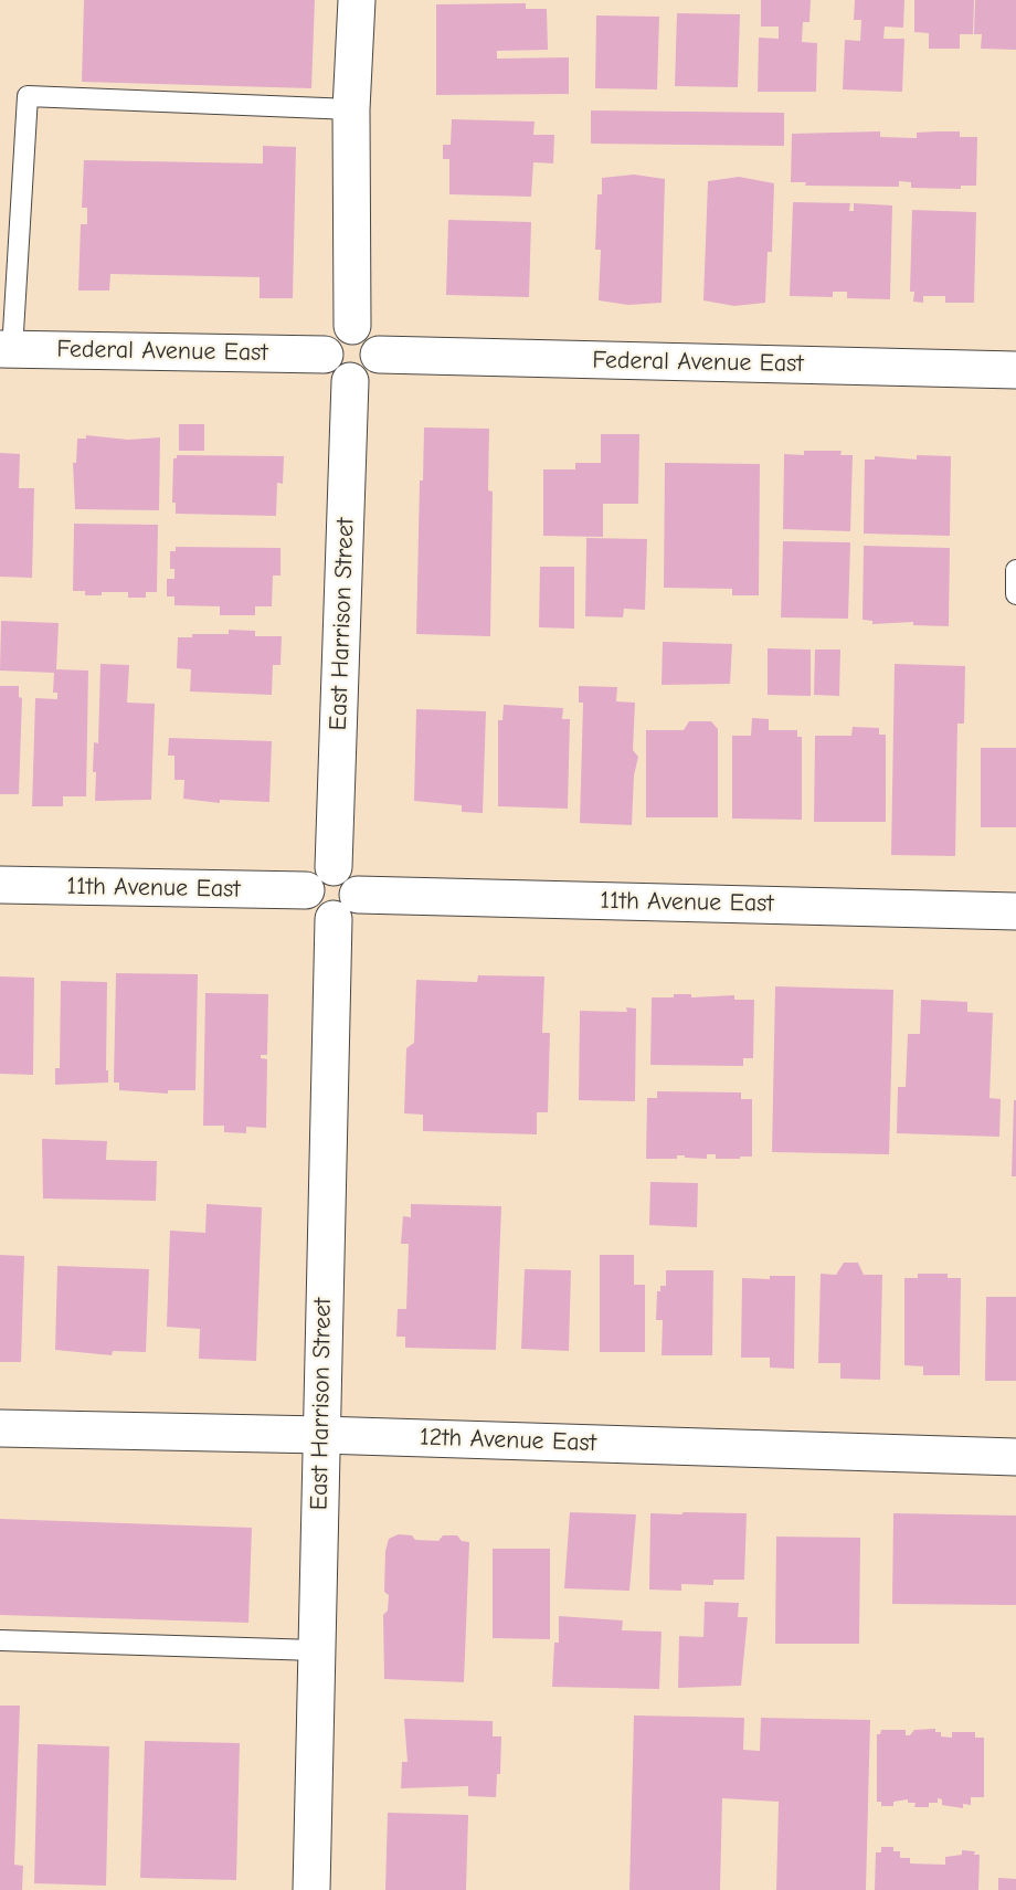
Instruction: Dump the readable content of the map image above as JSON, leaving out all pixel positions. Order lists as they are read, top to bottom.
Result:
{
  "streets": {
    "street": [
      "Federal Avenue East",
      "East Harrison Street",
      "11th Avenue East",
      "12th Avenue East"
    ]
  },
  "crossings": [
    ["Federal Avenue East", "East Harrison Street"],
    ["East Harrison Street", "11th Avenue East"],
    ["East Harrison Street", "12th Avenue East"]
  ]
}
